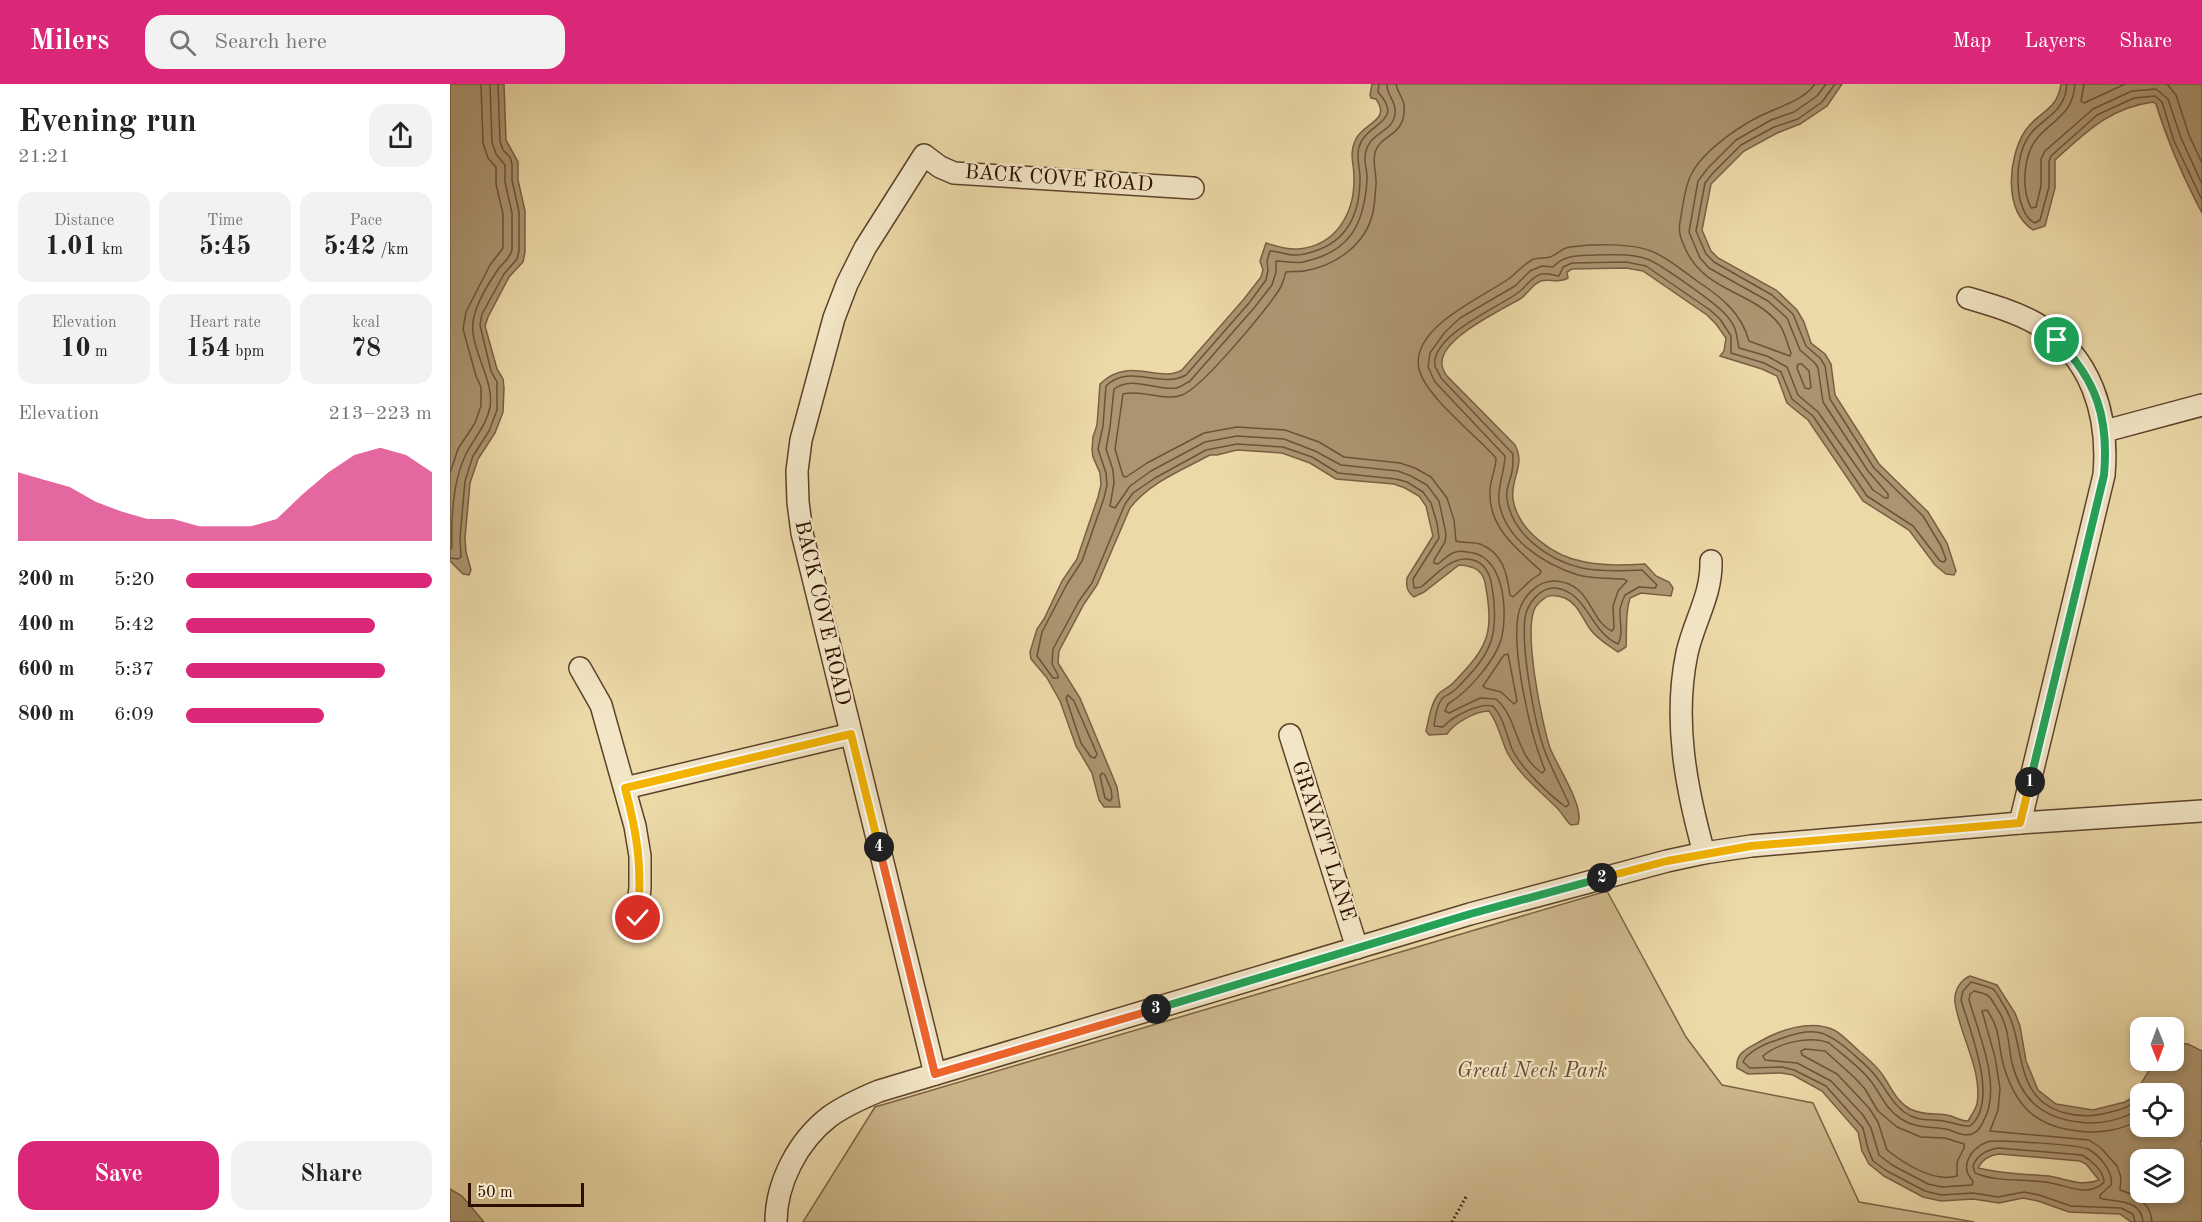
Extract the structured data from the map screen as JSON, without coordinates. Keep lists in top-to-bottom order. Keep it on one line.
{"streets":{"street":["BACK COVE ROAD","GRAVATT LANE"]},"parks":["Great Neck Park"],"scale_bar":"50 m","north":"bottom","page":{"header":"Milers","search":"Search here","nav":["Map","Layers","Share"],"heading":["Evening run","21:21"],"stats":[["Distance","1.01 km"],["Time","5:45"],["Pace","5:42 /km"],["Elevation","10 m"],["Heart rate","154 bpm"],["kcal","78"]],"chart":["Elevation","213–223 m"],"list":[{"name":"200 m","note":"5:20"},{"name":"400 m","note":"5:42"},{"name":"600 m","note":"5:37"},{"name":"800 m","note":"6:09"}],"pins":["1","4","2","3"],"buttons":["Save","Share"],"scale":"50 m"}}
